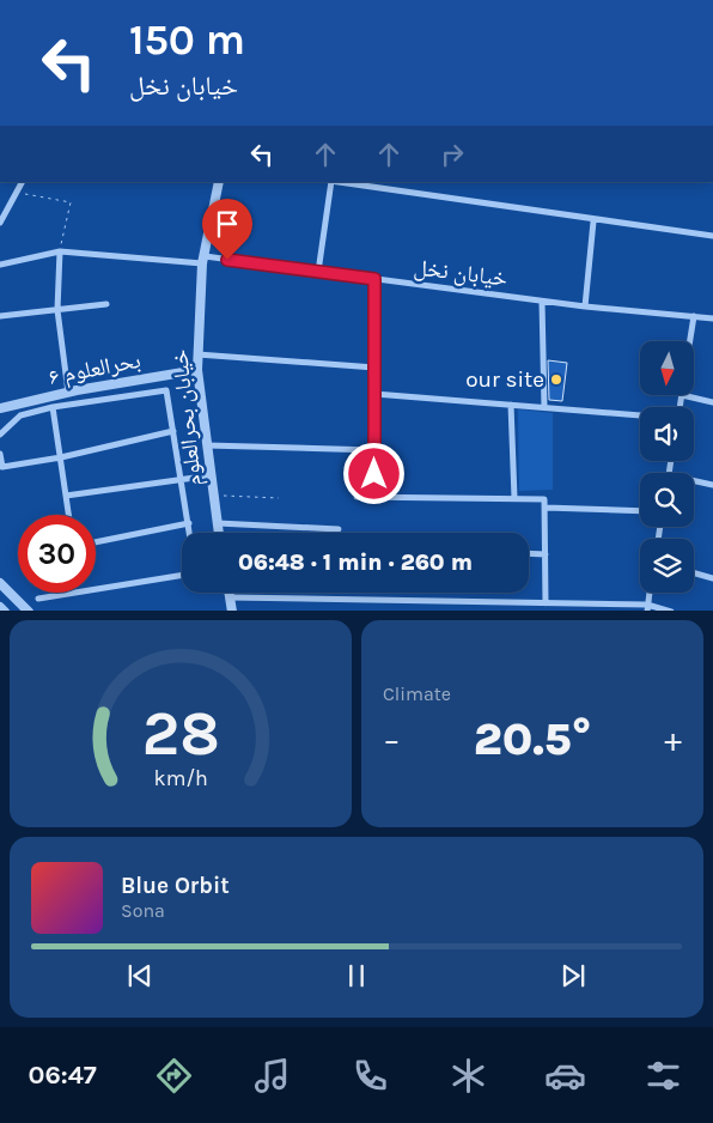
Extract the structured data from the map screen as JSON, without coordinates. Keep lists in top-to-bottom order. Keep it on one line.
{"streets":{"street":["خیابان نخل","بحرالعلوم ۶","خیابان بحرالعلوم"]},"crossings":[["خیابان نخل","خیابان بحرالعلوم"],["بحرالعلوم ۶","خیابان بحرالعلوم"]],"places":["our site"],"north":"bottom","page":{"turn":["150 m","خیابان نخل"],"limit":"30","trip":"06:48 · 1 min · 260 m","tile":"Climate","heat":["−","20.5°","+"],"song":["Blue Orbit","Sona"],"tabs":"06:47","gauge":["28","km/h"]}}
